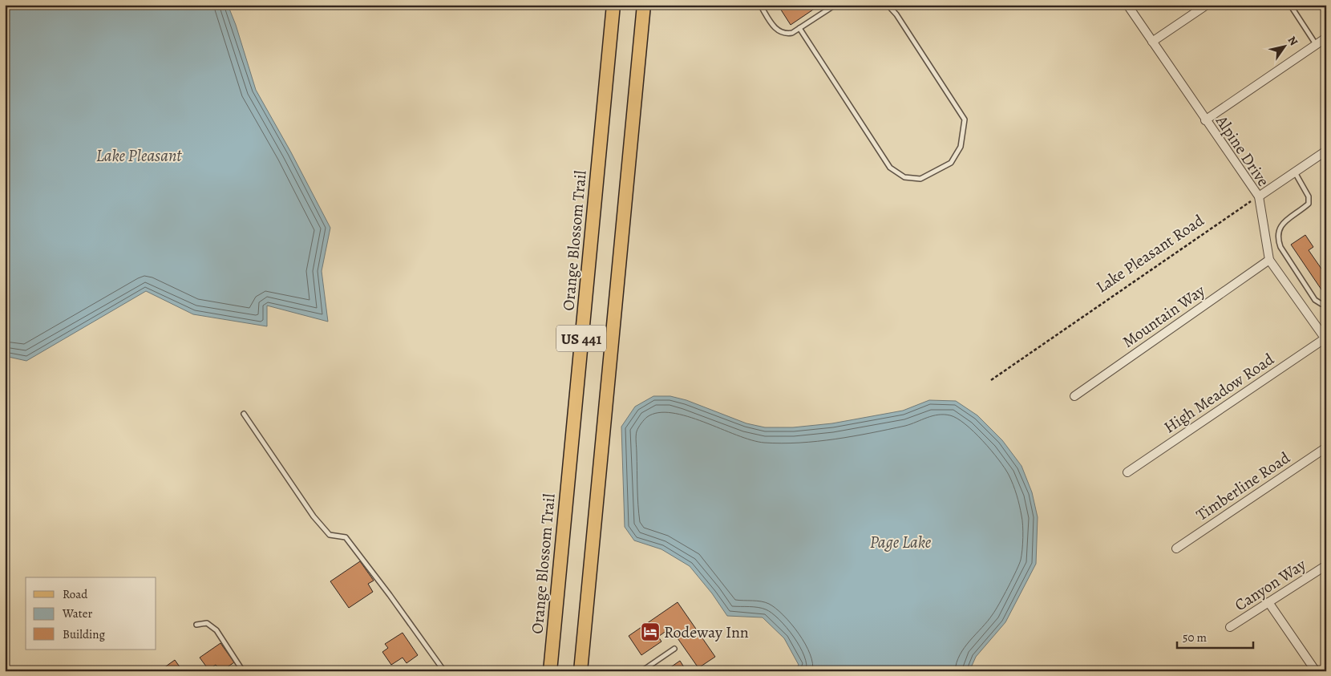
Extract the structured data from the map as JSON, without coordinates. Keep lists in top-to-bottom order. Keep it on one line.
{"streets":{"main road":["Orange Blossom Trail","US 441"],"street":["Alpine Drive","Mountain Way","High Meadow Road","Timberline Road","Canyon Way"],"path":["Lake Pleasant Road"]},"crossings":[["Alpine Drive","Lake Pleasant Road"],["Alpine Drive","Mountain Way"],["Alpine Drive","High Meadow Road"]],"water":["Lake Pleasant","Page Lake"],"places":{"hotel":["Rodeway Inn"]},"legend":["Road","Water","Building"],"scale_bar":"50 m","north":"top right"}
